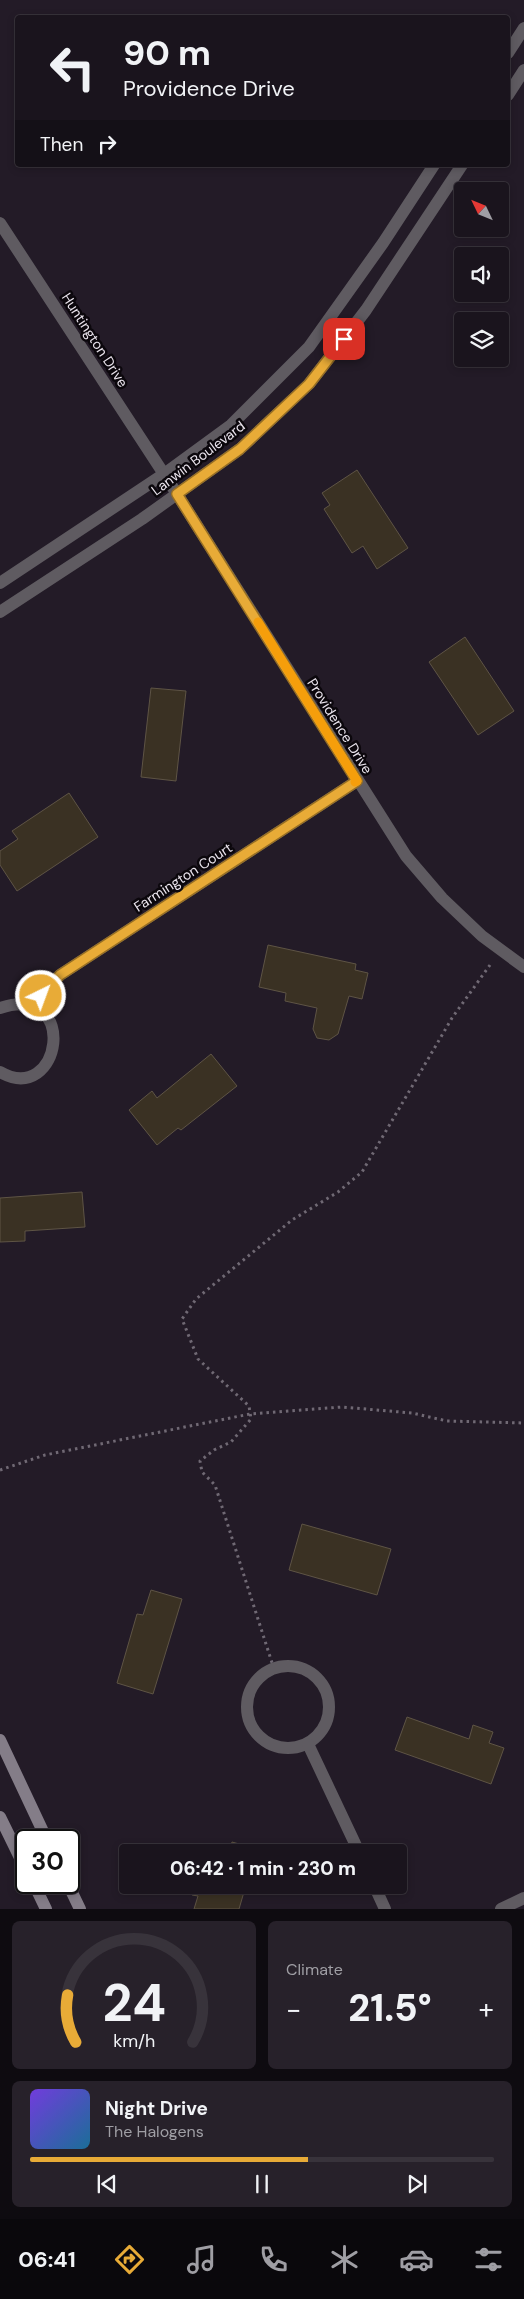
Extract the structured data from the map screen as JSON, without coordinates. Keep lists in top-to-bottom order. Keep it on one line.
{"streets":{"street":["Huntington Drive","Lanwin Boulevard","Providence Drive","Farmington Court"]},"crossings":[["Huntington Drive","Lanwin Boulevard"],["Huntington Drive","Providence Drive"],["Lanwin Boulevard","Providence Drive"],["Providence Drive","Farmington Court"]],"north":"top left","page":{"turn":["90 m","Providence Drive"],"then":"Then","limit":"30","trip":"06:42 · 1 min · 230 m","tile":"Climate","heat":["−","21.5°","+"],"song":["Night Drive","The Halogens"],"tabs":"06:41","gauge":["24","km/h"]}}
